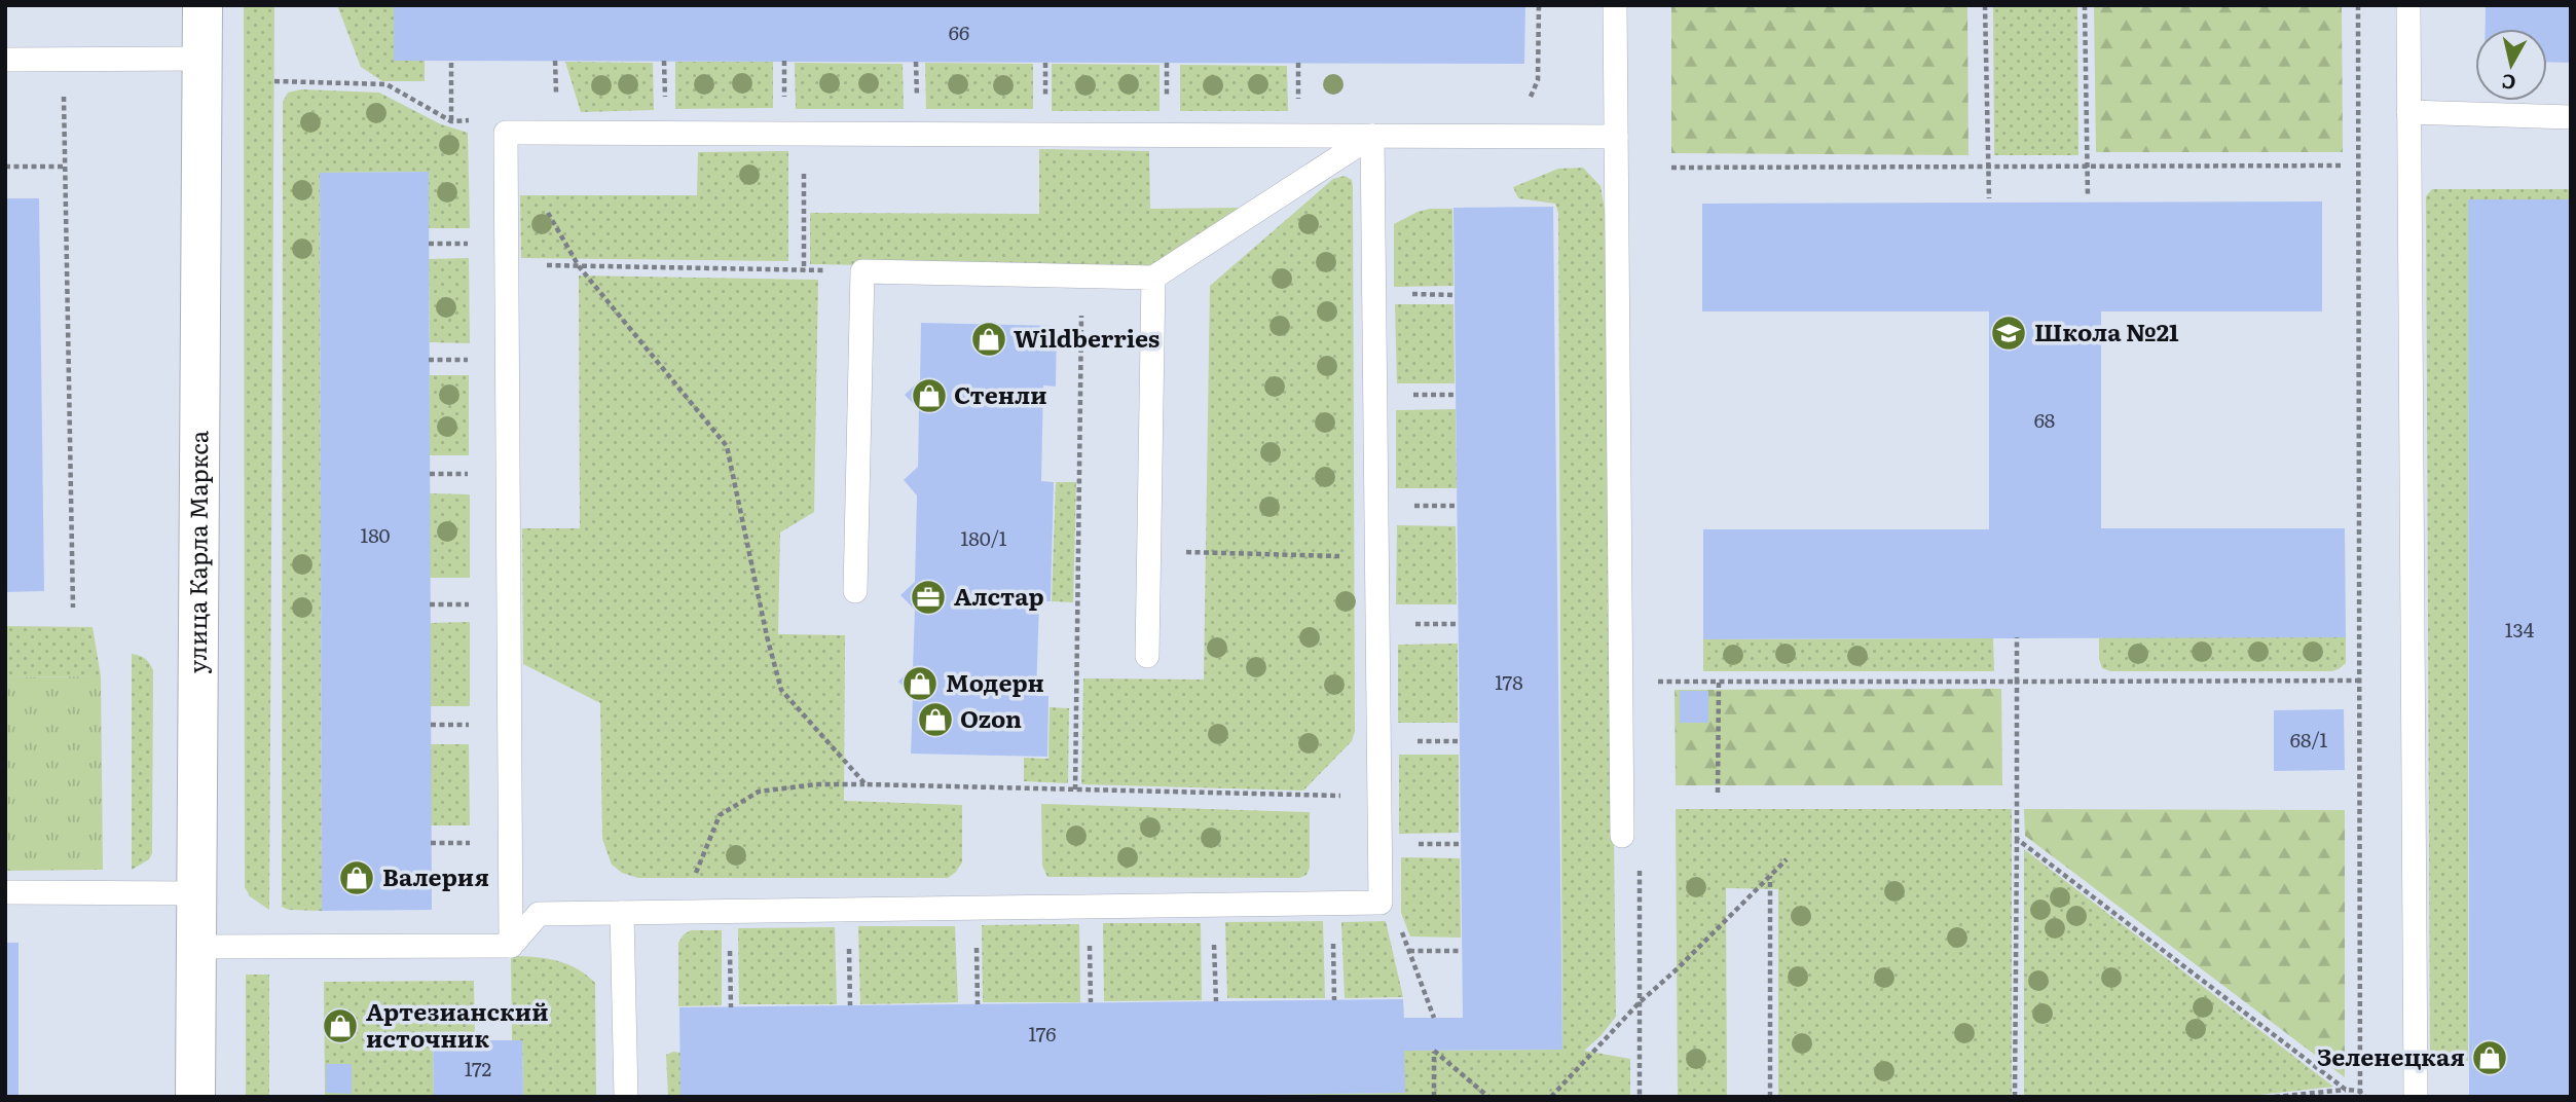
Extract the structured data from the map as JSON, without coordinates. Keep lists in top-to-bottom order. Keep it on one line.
{"streets":{"street":["улица Карла Маркса"]},"places":{"school or university":["Школа №21"],"shop":["Wildberries","Стенли","Модерн","Ozon","Валерия","Артезианский источник","Зеленецкая"],"office":["Алстар"]},"house_numbers":["66","68","180","180/1","134","178","68/1","176","172"],"north":"bottom"}
